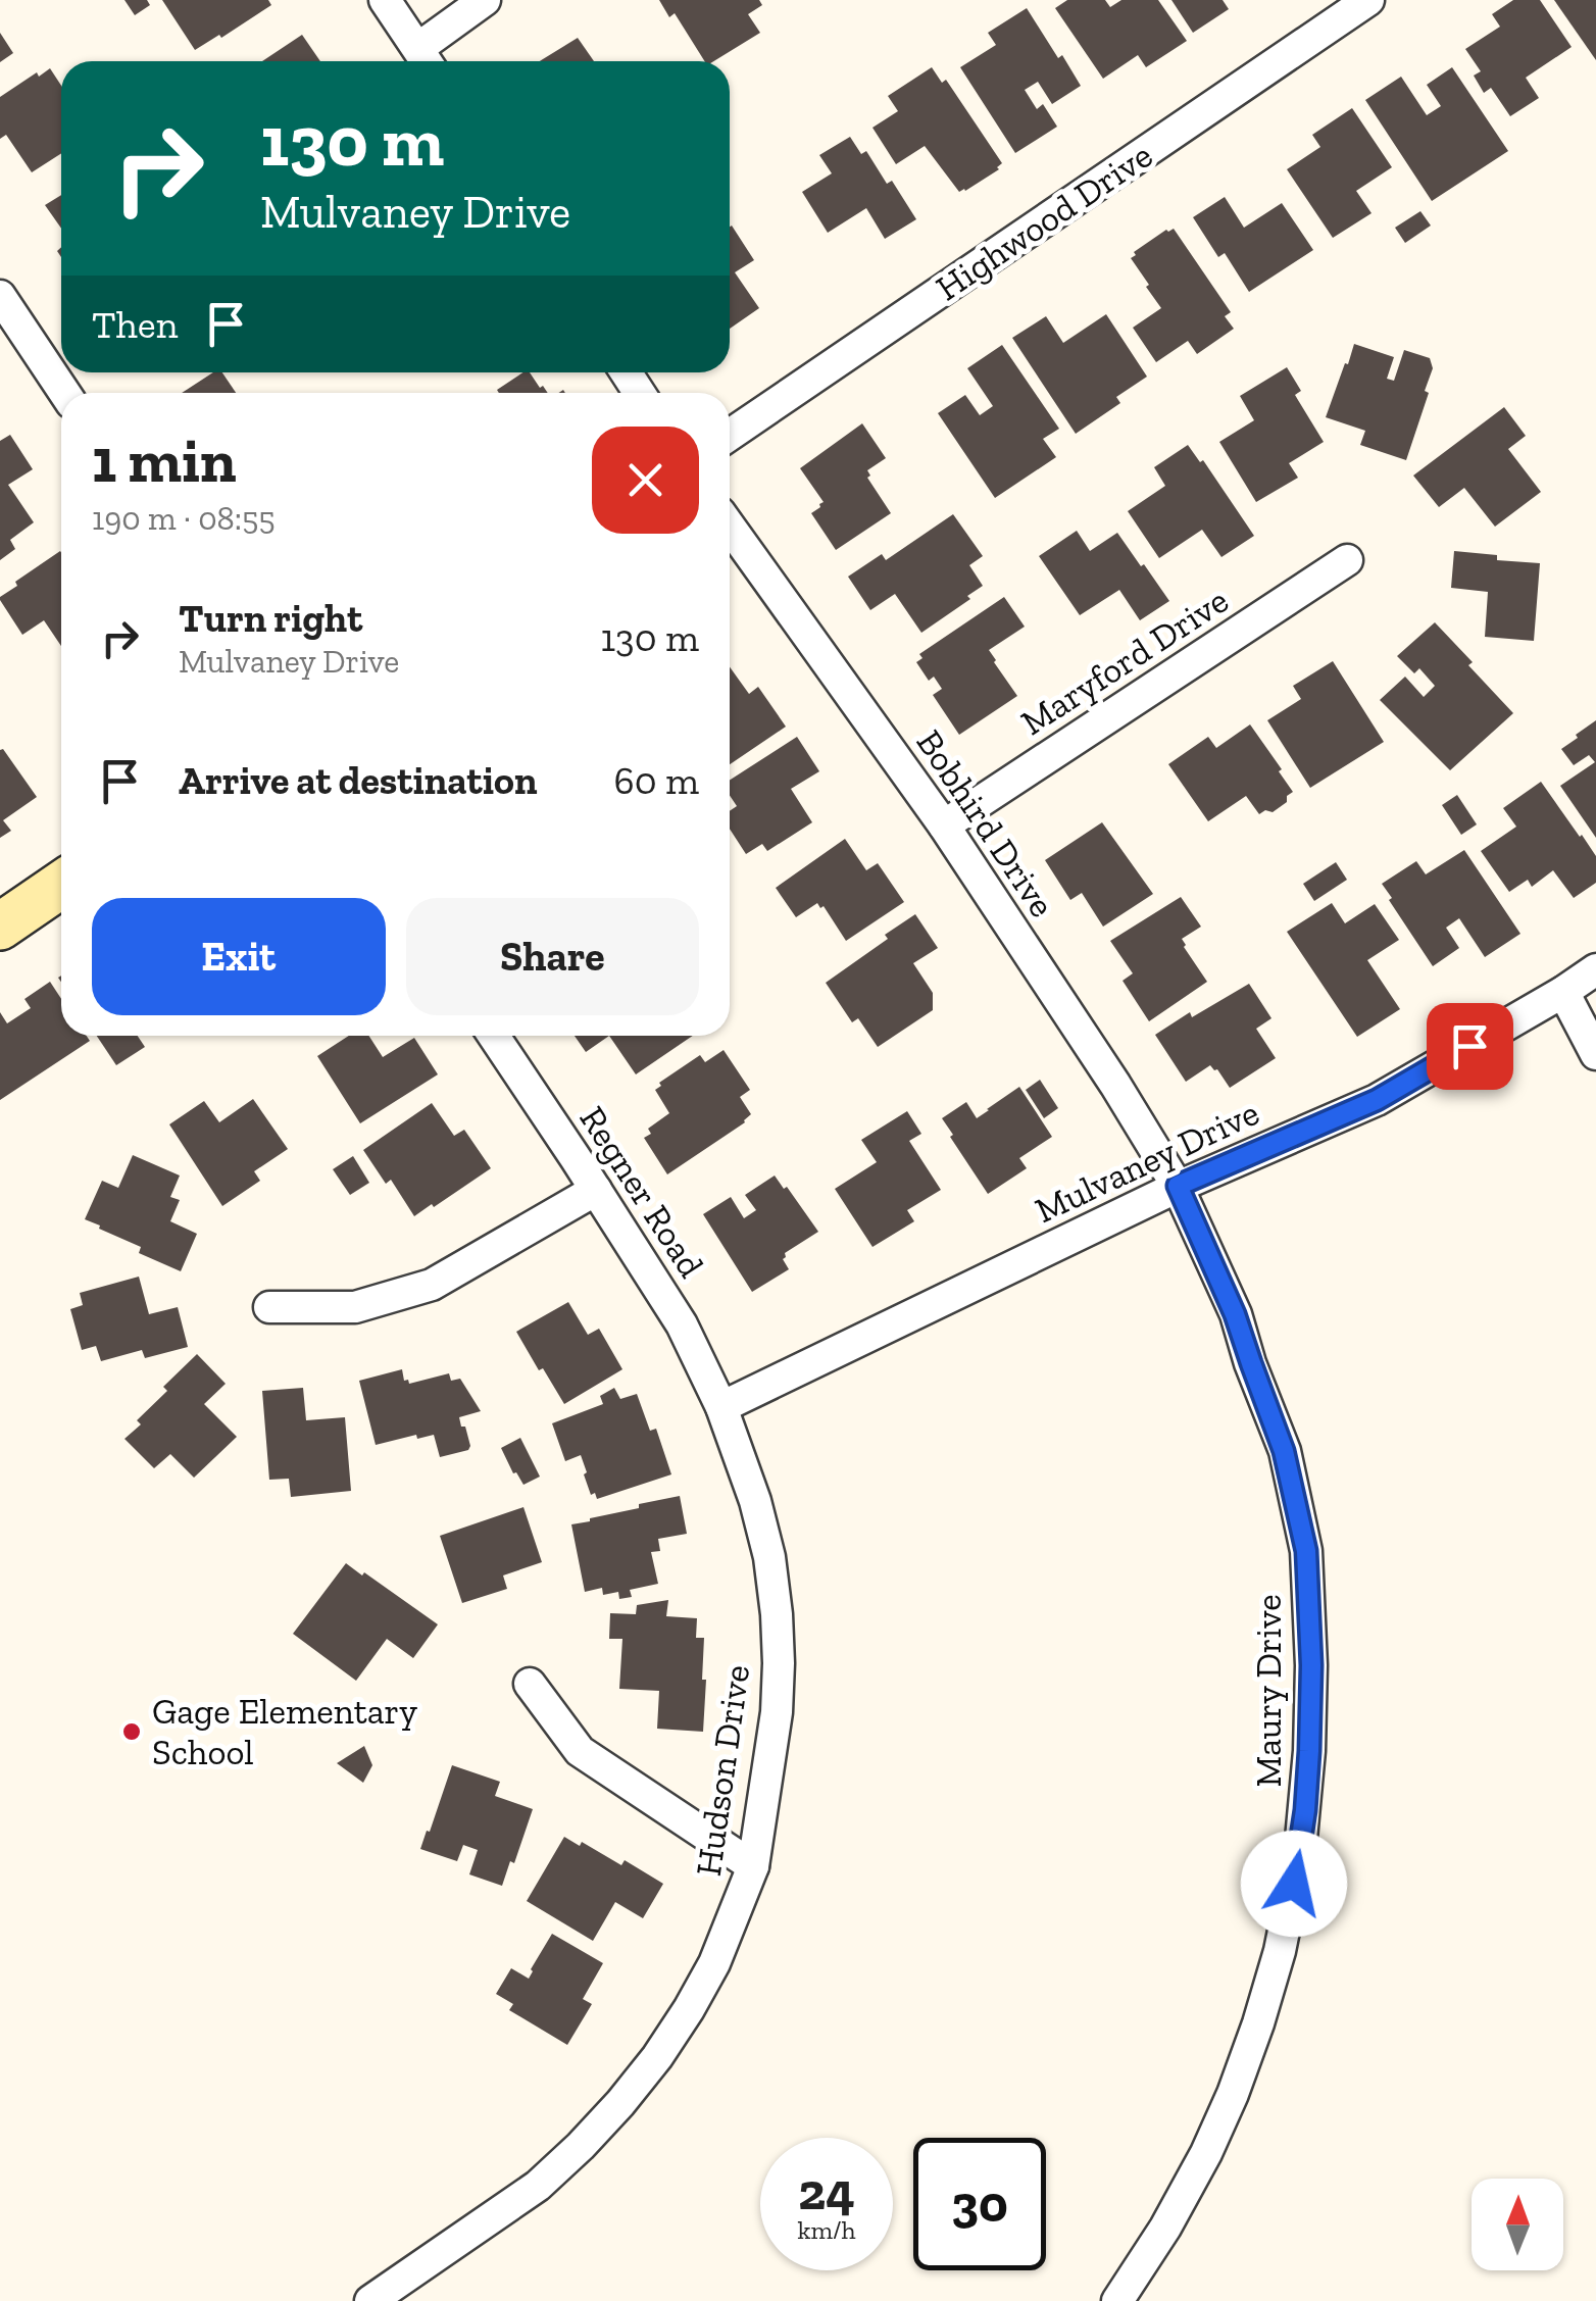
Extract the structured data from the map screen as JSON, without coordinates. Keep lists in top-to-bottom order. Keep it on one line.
{"streets":{"street":["Highwood Drive","Maryford Drive","Bobhird Drive","Mulvaney Drive","Regner Road","Maury Drive","Hudson Drive"]},"crossings":[["Maryford Drive","Bobhird Drive"],["Bobhird Drive","Mulvaney Drive"],["Bobhird Drive","Maury Drive"],["Mulvaney Drive","Regner Road"],["Mulvaney Drive","Maury Drive"],["Mulvaney Drive","Hudson Drive"],["Regner Road","Hudson Drive"]],"places":["Gage Elementary School"],"north":"top","page":{"turn":["130 m","Mulvaney Drive"],"then":"Then","heading":["1 min","190 m · 08:55"],"list":[{"name":"Turn right","note":"Mulvaney Drive","value":"130 m"},{"name":"Arrive at destination","value":"60 m"}],"buttons":["Exit","Share"],"speed":"24 km/h","limit":"30"}}
